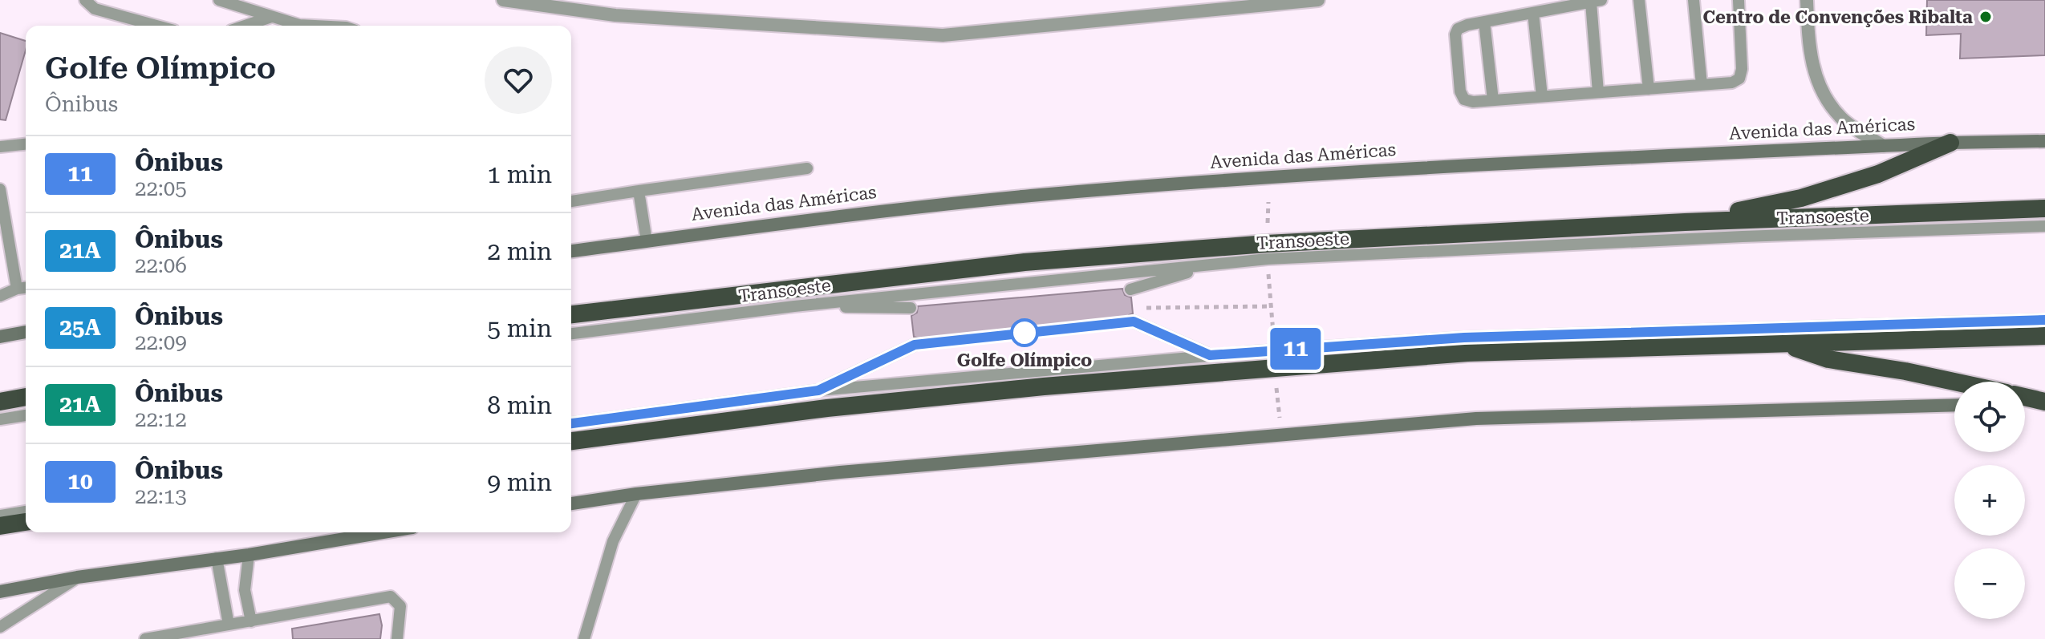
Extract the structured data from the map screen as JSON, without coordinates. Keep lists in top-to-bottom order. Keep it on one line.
{"streets":{"main road":["Avenida das Américas"],"lane":["Transoeste"]},"places":["Centro de Convenções Ribalta","Golfe Olímpico"],"lines":["bus line 11"],"page":{"on_map":"11","heading":["Golfe Olímpico","Ônibus"],"list":[{"mark":"11","name":"Ônibus","note":"22:05","value":"1 min"},{"mark":"21A","name":"Ônibus","note":"22:06","value":"2 min"},{"mark":"25A","name":"Ônibus","note":"22:09","value":"5 min"},{"mark":"21A","name":"Ônibus","note":"22:12","value":"8 min"},{"mark":"10","name":"Ônibus","note":"22:13","value":"9 min"}],"map_buttons":["+","−"]}}
